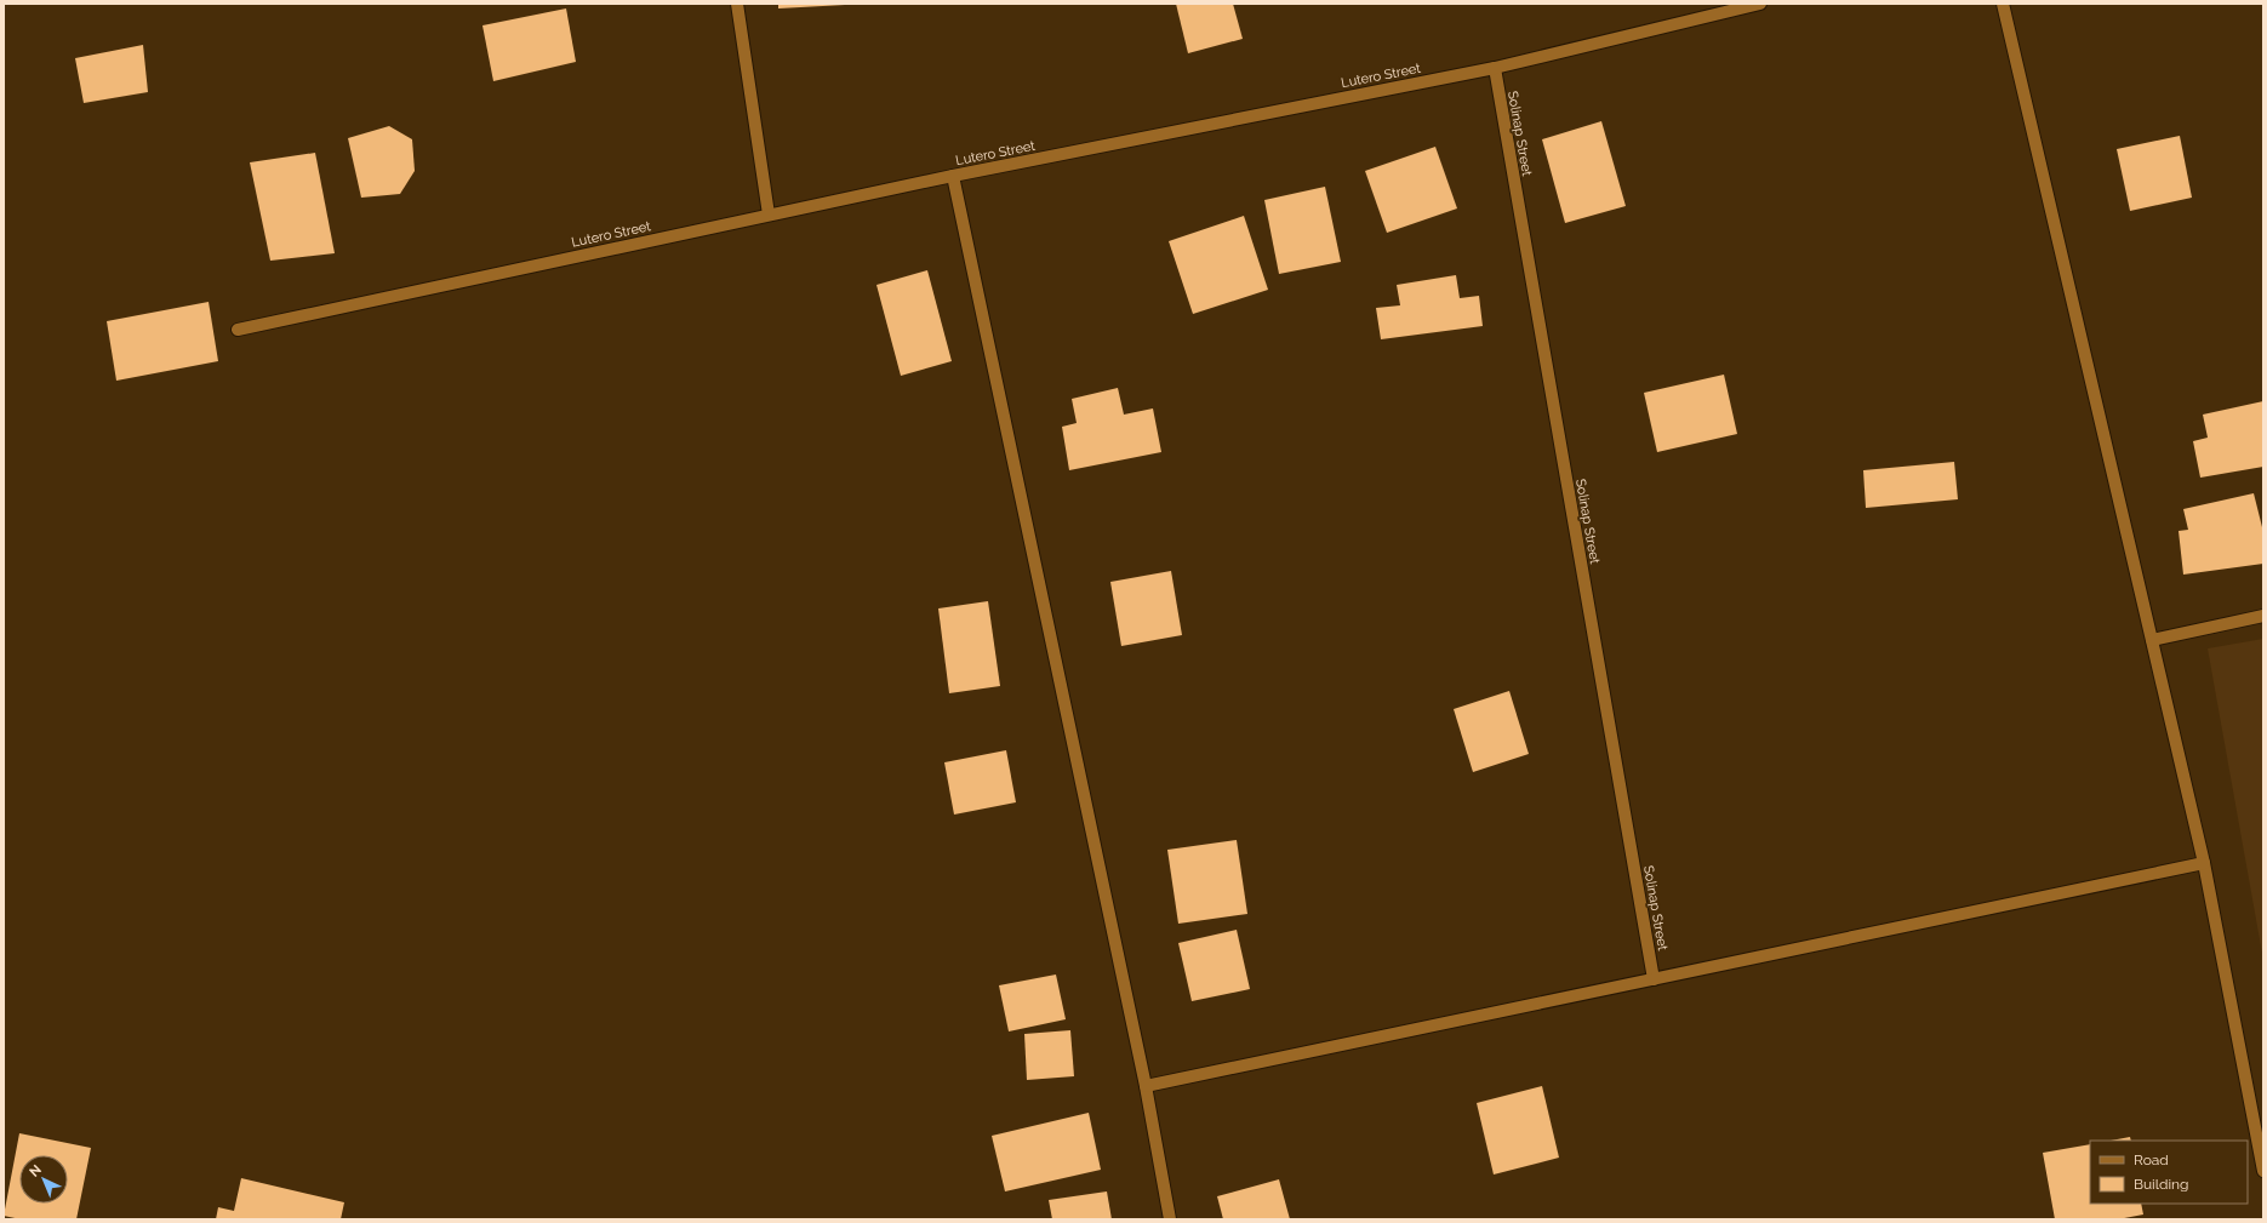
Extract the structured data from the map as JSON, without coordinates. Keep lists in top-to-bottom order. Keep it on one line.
{"streets":{"street":["Lutero Street","Solinap Street"]},"crossings":[["Lutero Street","Solinap Street"]],"legend":["Road","Building"],"north":"top left"}
